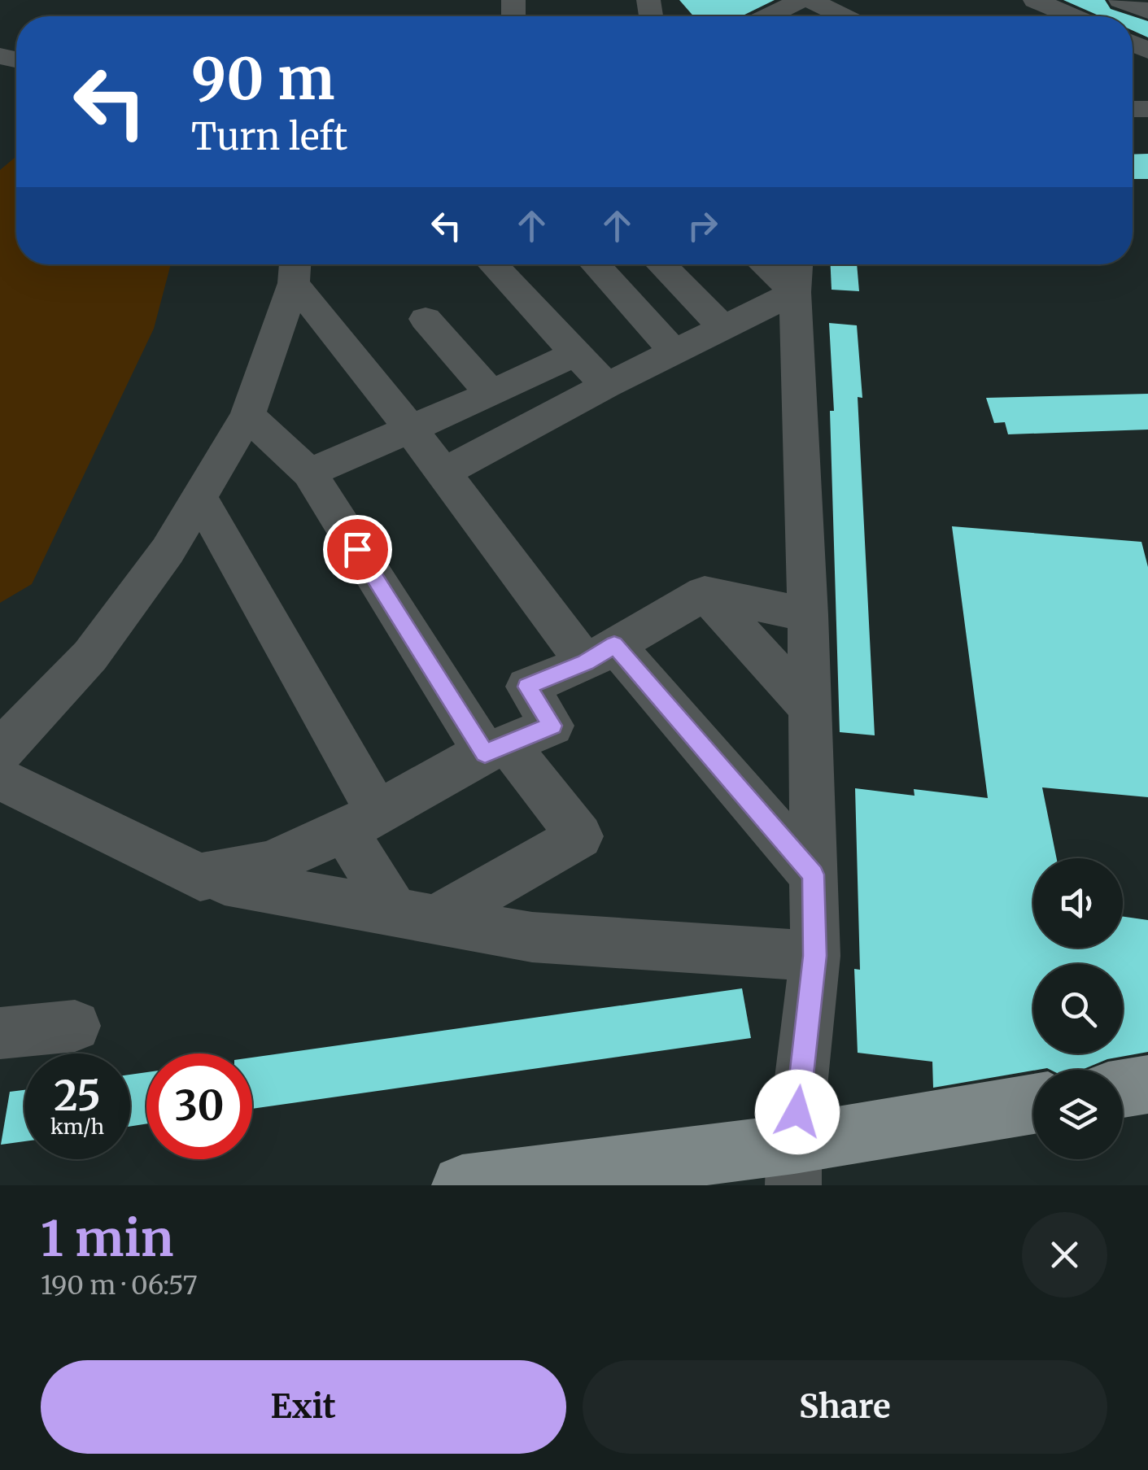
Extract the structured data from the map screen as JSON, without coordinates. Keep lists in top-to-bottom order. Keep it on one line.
{"page":{"turn":["90 m","Turn left"],"speed":"25 km/h","limit":"30","heading":["1 min","190 m · 06:57"],"buttons":["Exit","Share"]}}
